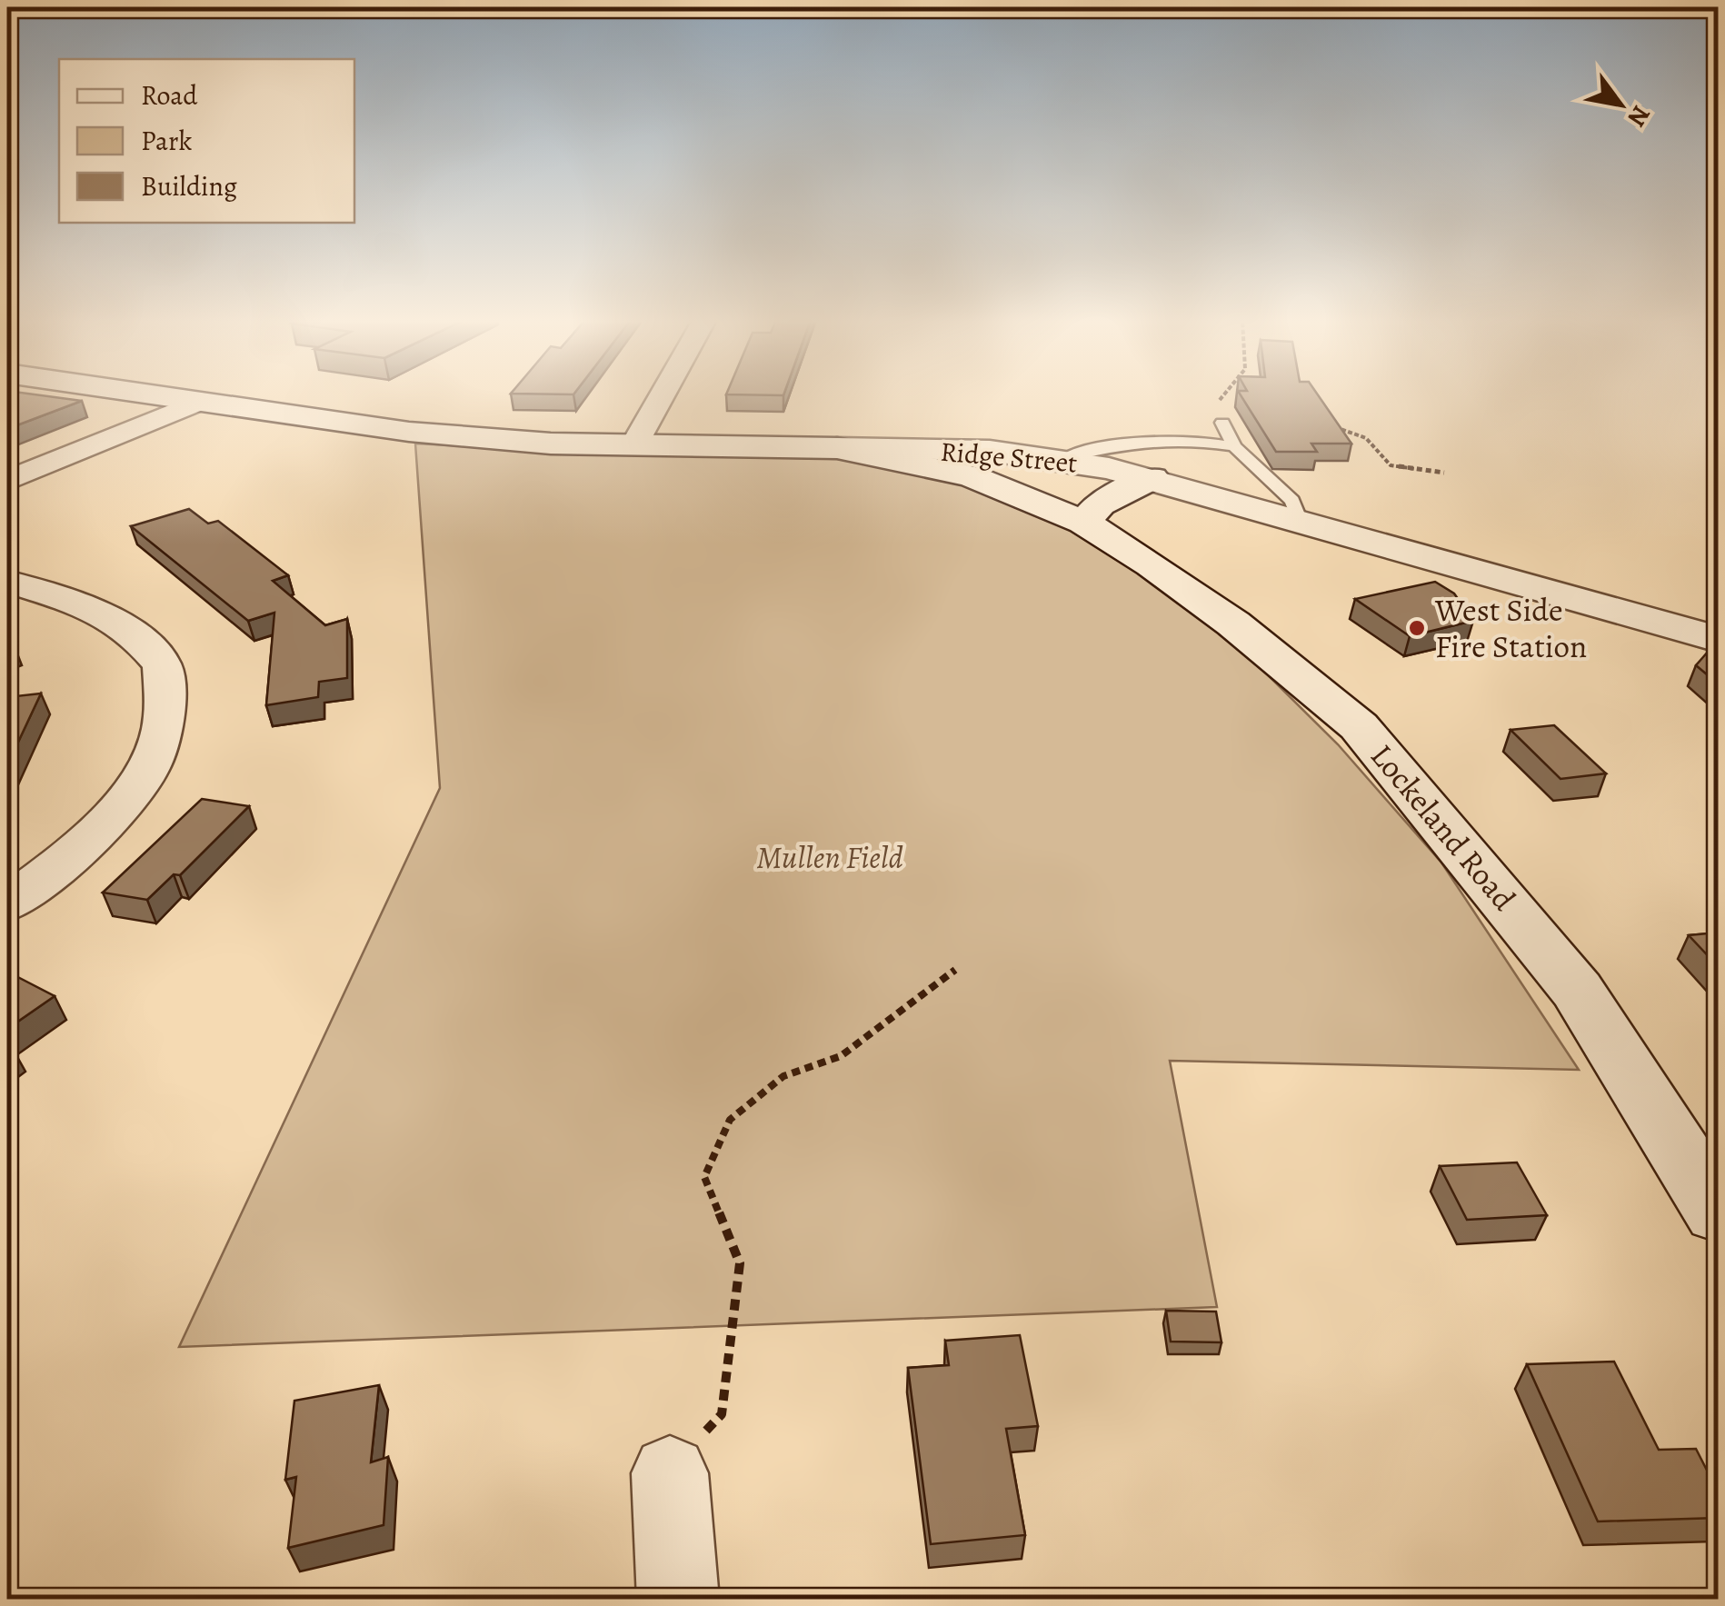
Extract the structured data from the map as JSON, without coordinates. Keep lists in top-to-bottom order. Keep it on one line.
{"streets":{"main road":["Ridge Street","Lockeland Road"]},"crossings":[["Ridge Street","Lockeland Road"]],"parks":["Mullen Field"],"places":["West Side Fire Station"],"legend":["Road","Park","Building"],"north":"bottom right"}
